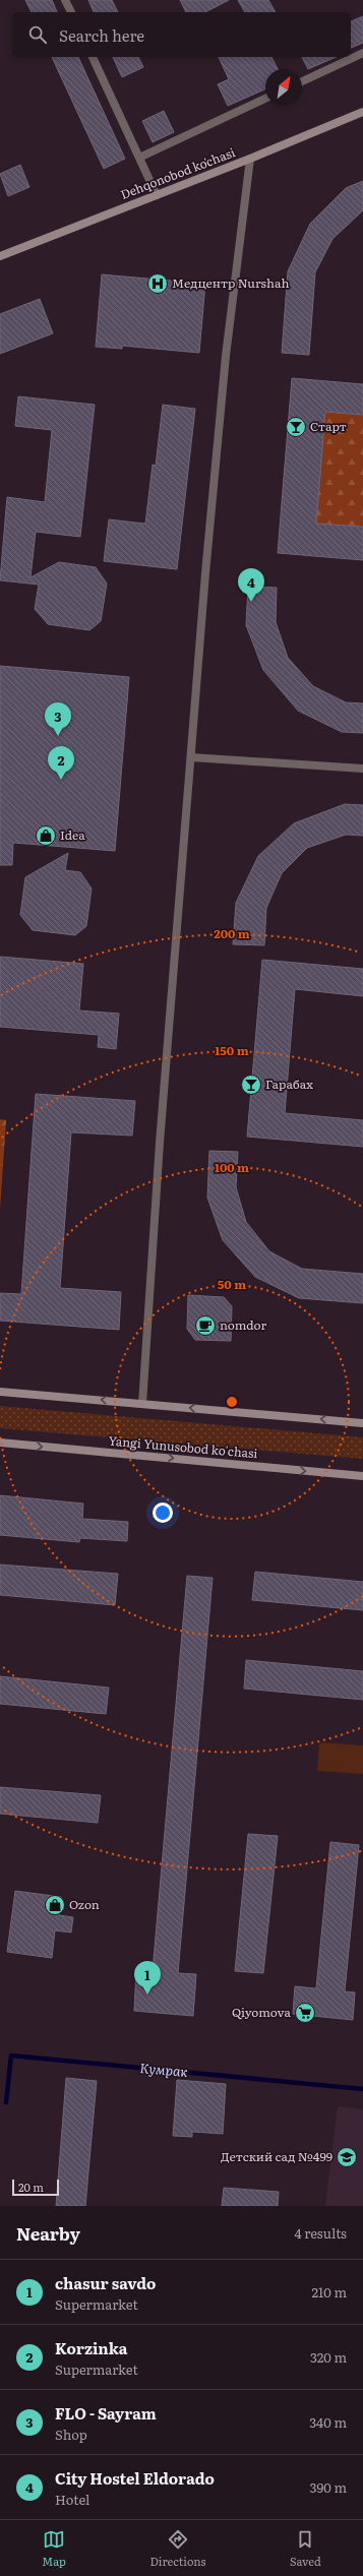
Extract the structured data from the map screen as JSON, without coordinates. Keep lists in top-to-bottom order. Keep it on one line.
{"streets":{"main road":["Dehqonobod koʻchasi","Yangi Yunusobod ko'chasi"]},"water":["Кумрак"],"places":{"hospital":["Медцентр Nurshah"],"bar":["Старт","Гарабах"],"shop":["Idea","Ozon"],"cafe":["nomdor"],"supermarket":["Qiyomova"],"school or university":["Детский сад №499"]},"scale_bar":"20 m","north":"top right","page":{"search":"Search here","pins":["4","3","2","1"],"scale":"20 m","heading":["Nearby","4 results"],"list":[{"mark":"1","name":"chasur savdo","note":"Supermarket","value":"210 m"},{"mark":"2","name":"Korzinka","note":"Supermarket","value":"320 m"},{"mark":"3","name":"FLO - Sayram","note":"Shop","value":"340 m"},{"mark":"4","name":"City Hostel Eldorado","note":"Hotel","value":"390 m"}],"nav":["Map","Directions","Saved"]},"rings":["200 m","150 m","100 m","50 m"]}
